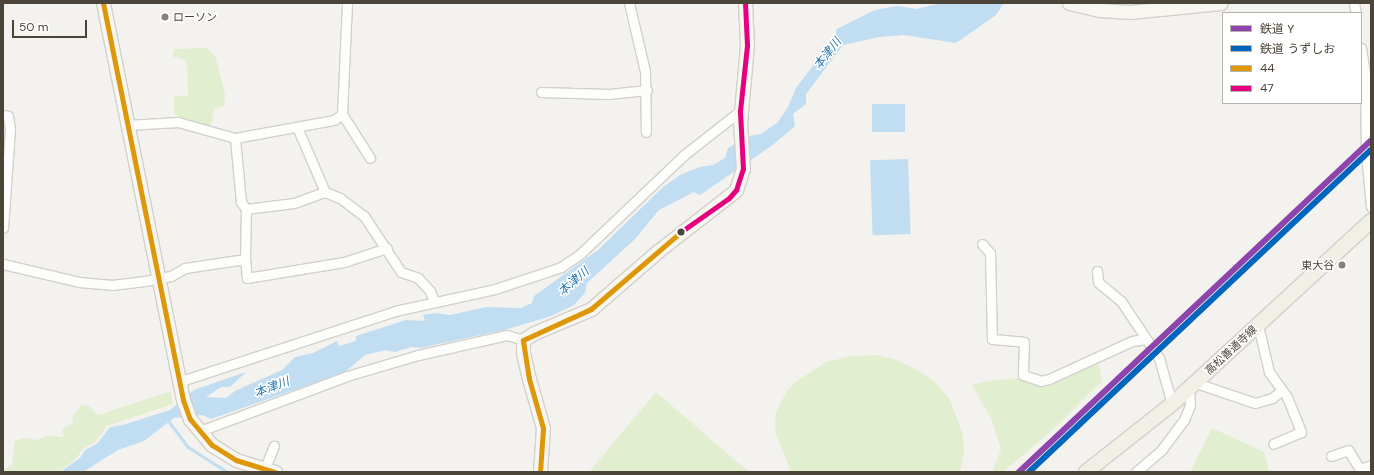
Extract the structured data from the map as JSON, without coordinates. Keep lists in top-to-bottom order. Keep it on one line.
{"streets":{"main road":["高松善通寺線"]},"water":["本津川"],"places":["ローソン","東大谷"],"lines":["transit line 44","transit line 47","rail line Y","rail line うずしお"],"legend":["鉄道 Y","鉄道 うずしお","44","47"],"scale_bar":"50 m"}
